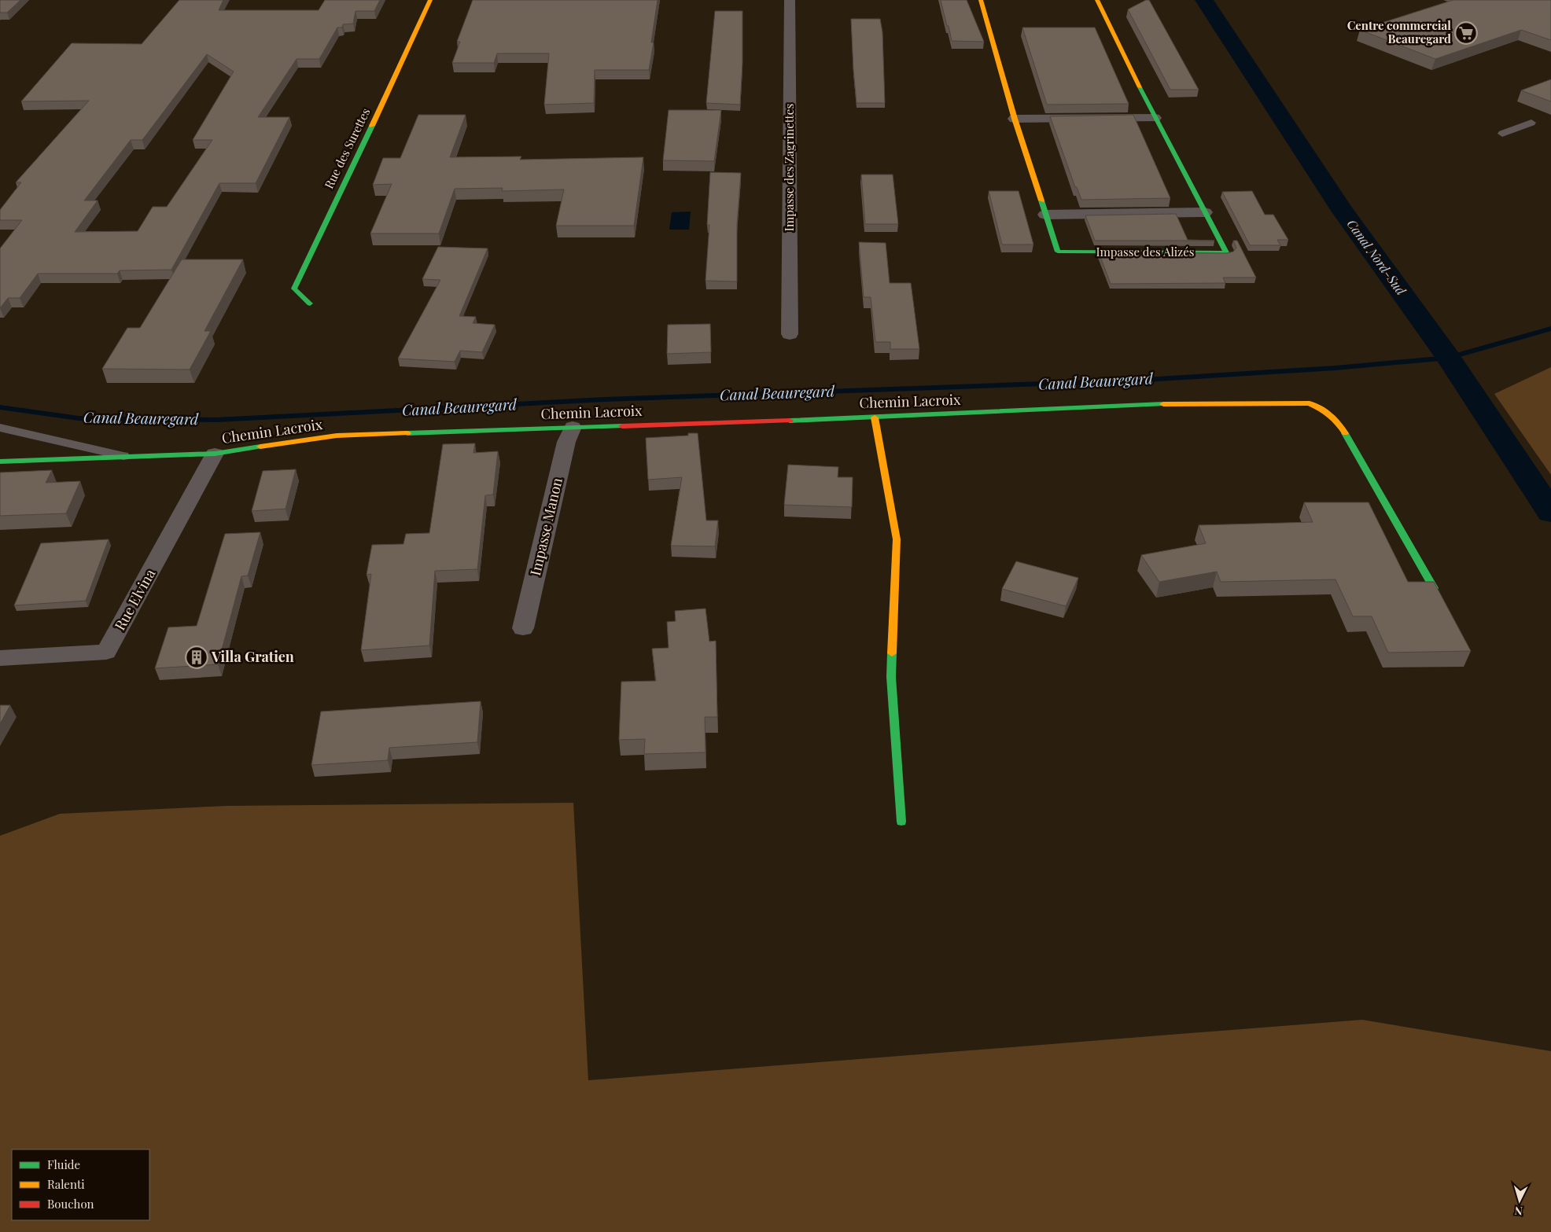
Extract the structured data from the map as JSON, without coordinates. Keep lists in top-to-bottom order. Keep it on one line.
{"streets":{"street":["Rue des Surettes","Impasse des Zagrinettes","Impasse des Alizés","Chemin Lacroix","Impasse Manon","Rue Elvina"]},"crossings":[["Chemin Lacroix","Impasse Manon"],["Chemin Lacroix","Rue Elvina"]],"water":["Canal Nord-Sud","Canal Beauregard"],"places":{"supermarket":["Centre commercial Beauregard"],"building":["Villa Gratien"]},"legend":["Fluide","Ralenti","Bouchon"],"north":"bottom"}
